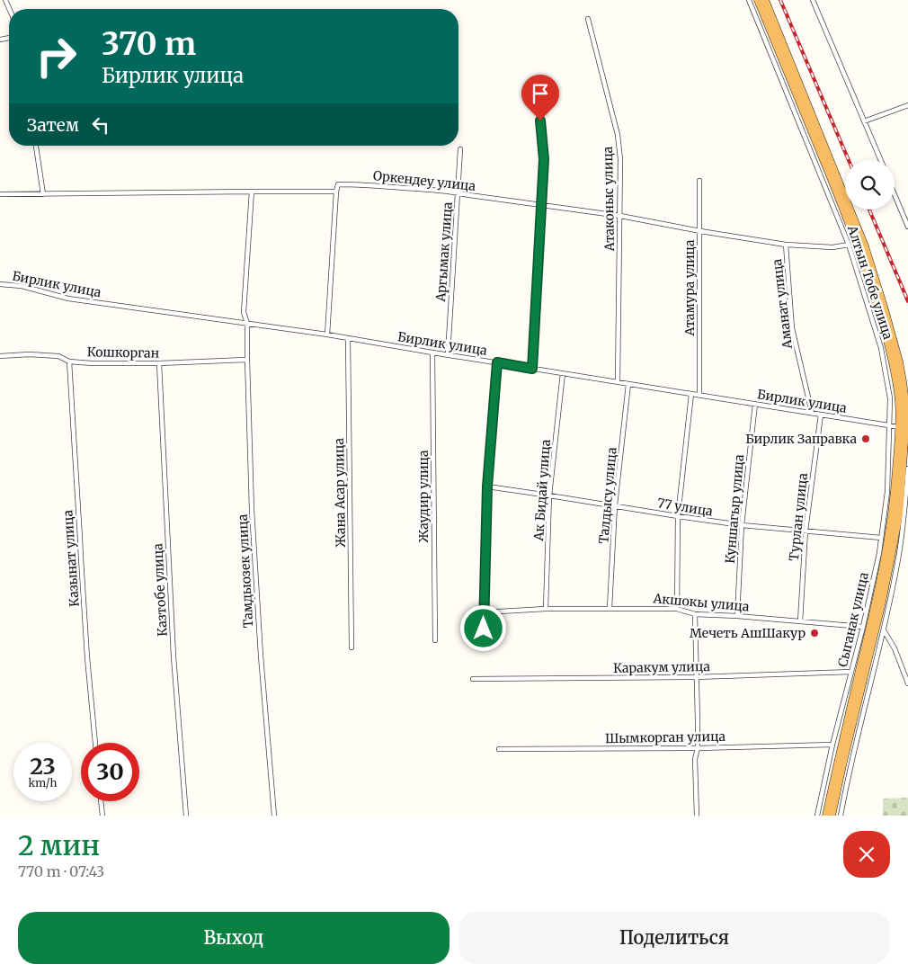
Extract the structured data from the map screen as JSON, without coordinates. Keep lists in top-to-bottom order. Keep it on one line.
{"streets":{"street":["Оркендеу улица","Атаконыс улица","Аргымак улица","Алтын Тобе улица","Бирлик улица","Атамура улица","Аманат улица","Кошкорган","Ак Бидай улица","Жана Асар улица","Талдысу улица","Жаудир улица","77 улица","Куншагыр улица","Турлан улица","Казынат улица","Тамдыозек улица","Казтобе улица","Акшокы улица","Сыганак улица","Каракум улица","Шымкорган улица"]},"crossings":[["Оркендеу улица","Атаконыс улица"],["Оркендеу улица","Аргымак улица"],["Оркендеу улица","Алтын Тобе улица"],["Оркендеу улица","Атамура улица"],["Оркендеу улица","Аманат улица"],["Оркендеу улица","Тамдыозек улица"],["Атаконыс улица","Бирлик улица"],["Аргымак улица","Бирлик улица"],["Алтын Тобе улица","Бирлик улица"],["Алтын Тобе улица","Сыганак улица"],["Бирлик улица","Атамура улица"],["Бирлик улица","Аманат улица"],["Бирлик улица","Ак Бидай улица"],["Бирлик улица","Жана Асар улица"],["Бирлик улица","Талдысу улица"],["Бирлик улица","Жаудир улица"],["Бирлик улица","Куншагыр улица"],["Бирлик улица","Турлан улица"],["Бирлик улица","Тамдыозек улица"],["Бирлик улица","Сыганак улица"],["Кошкорган","Казынат улица"],["Кошкорган","Тамдыозек улица"],["Кошкорган","Казтобе улица"],["Ак Бидай улица","77 улица"],["Ак Бидай улица","Акшокы улица"],["Талдысу улица","77 улица"],["Талдысу улица","Акшокы улица"],["77 улица","Куншагыр улица"],["77 улица","Турлан улица"],["77 улица","Сыганак улица"],["Куншагыр улица","Акшокы улица"],["Турлан улица","Акшокы улица"],["Акшокы улица","Сыганак улица"],["Сыганак улица","Каракум улица"],["Сыганак улица","Шымкорган улица"]],"places":["Бирлик Заправка","Мечеть АшШакур"],"page":{"turn":["370 m","Бирлик улица"],"then":"Затем","speed":"23 km/h","limit":"30","heading":["2 мин","770 m · 07:43"],"buttons":["Выход","Поделиться"]}}
